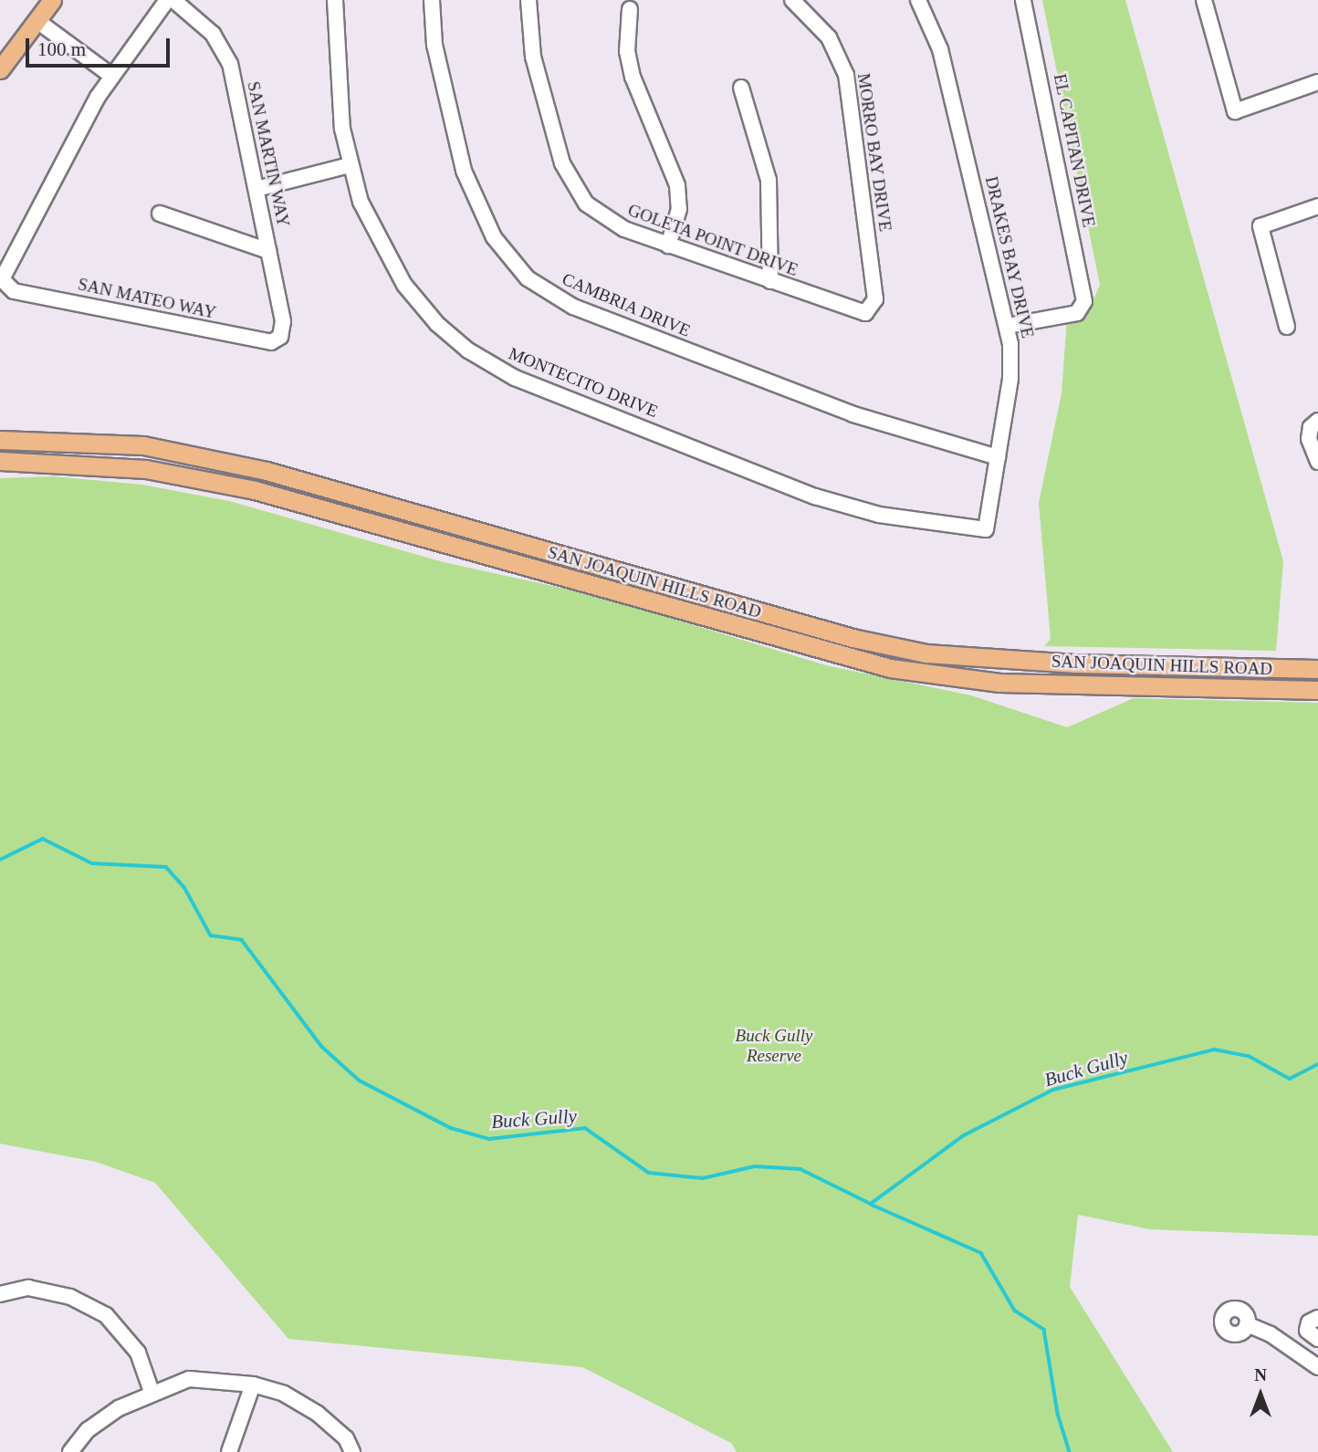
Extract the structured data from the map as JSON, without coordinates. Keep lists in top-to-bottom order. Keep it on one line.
{"streets":{"main road":["SAN JOAQUIN HILLS ROAD"],"street":["EL CAPITAN DRIVE","MORRO BAY DRIVE","SAN MARTIN WAY","GOLETA POINT DRIVE","DRAKES BAY DRIVE","SAN MATEO WAY","CAMBRIA DRIVE","MONTECITO DRIVE"]},"crossings":[["EL CAPITAN DRIVE","DRAKES BAY DRIVE"],["MORRO BAY DRIVE","GOLETA POINT DRIVE"],["SAN MARTIN WAY","SAN MATEO WAY"],["DRAKES BAY DRIVE","CAMBRIA DRIVE"],["DRAKES BAY DRIVE","MONTECITO DRIVE"]],"water":["Buck Gully"],"parks":["Buck Gully Reserve"],"scale_bar":"100 m","north":"top"}
